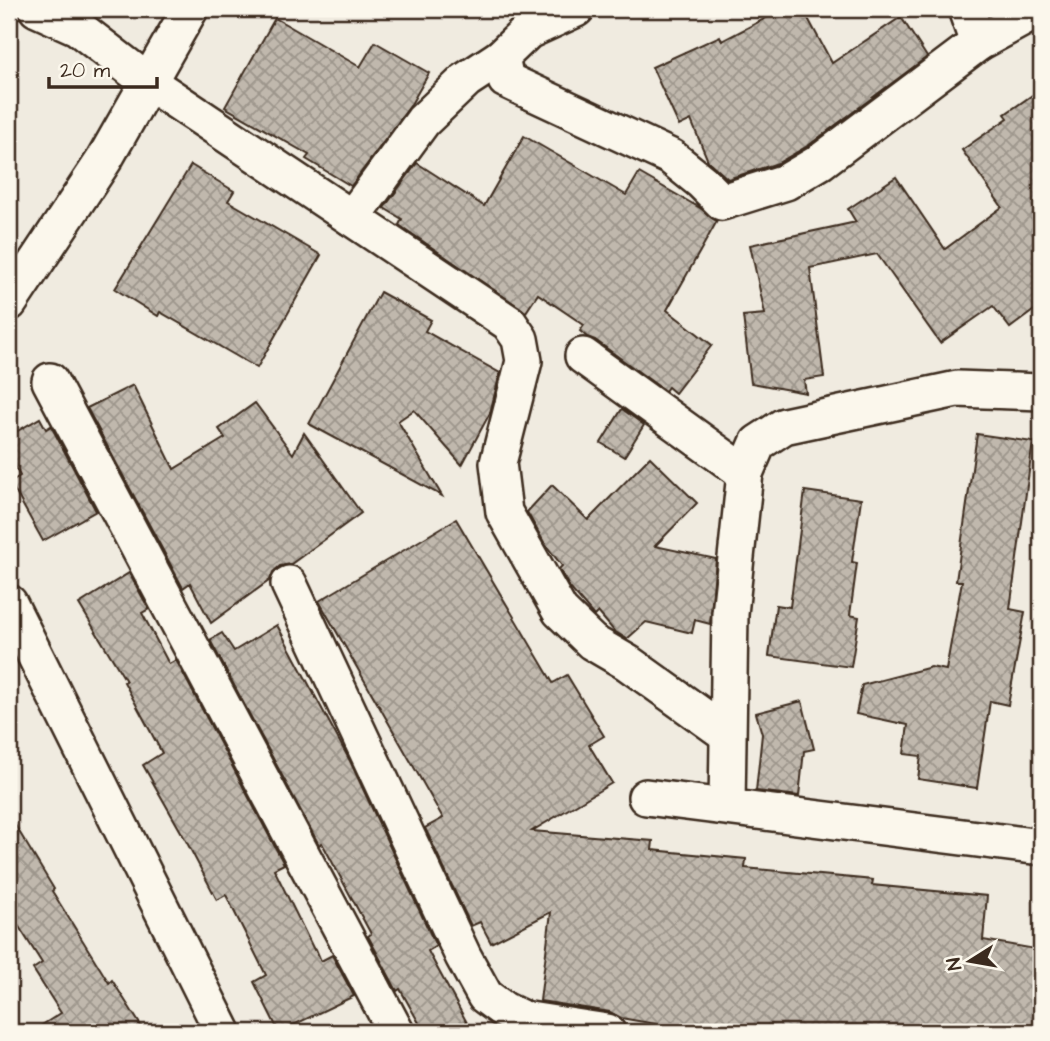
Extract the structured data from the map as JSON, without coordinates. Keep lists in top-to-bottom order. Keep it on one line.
{"scale_bar":"20 m","north":"left"}
